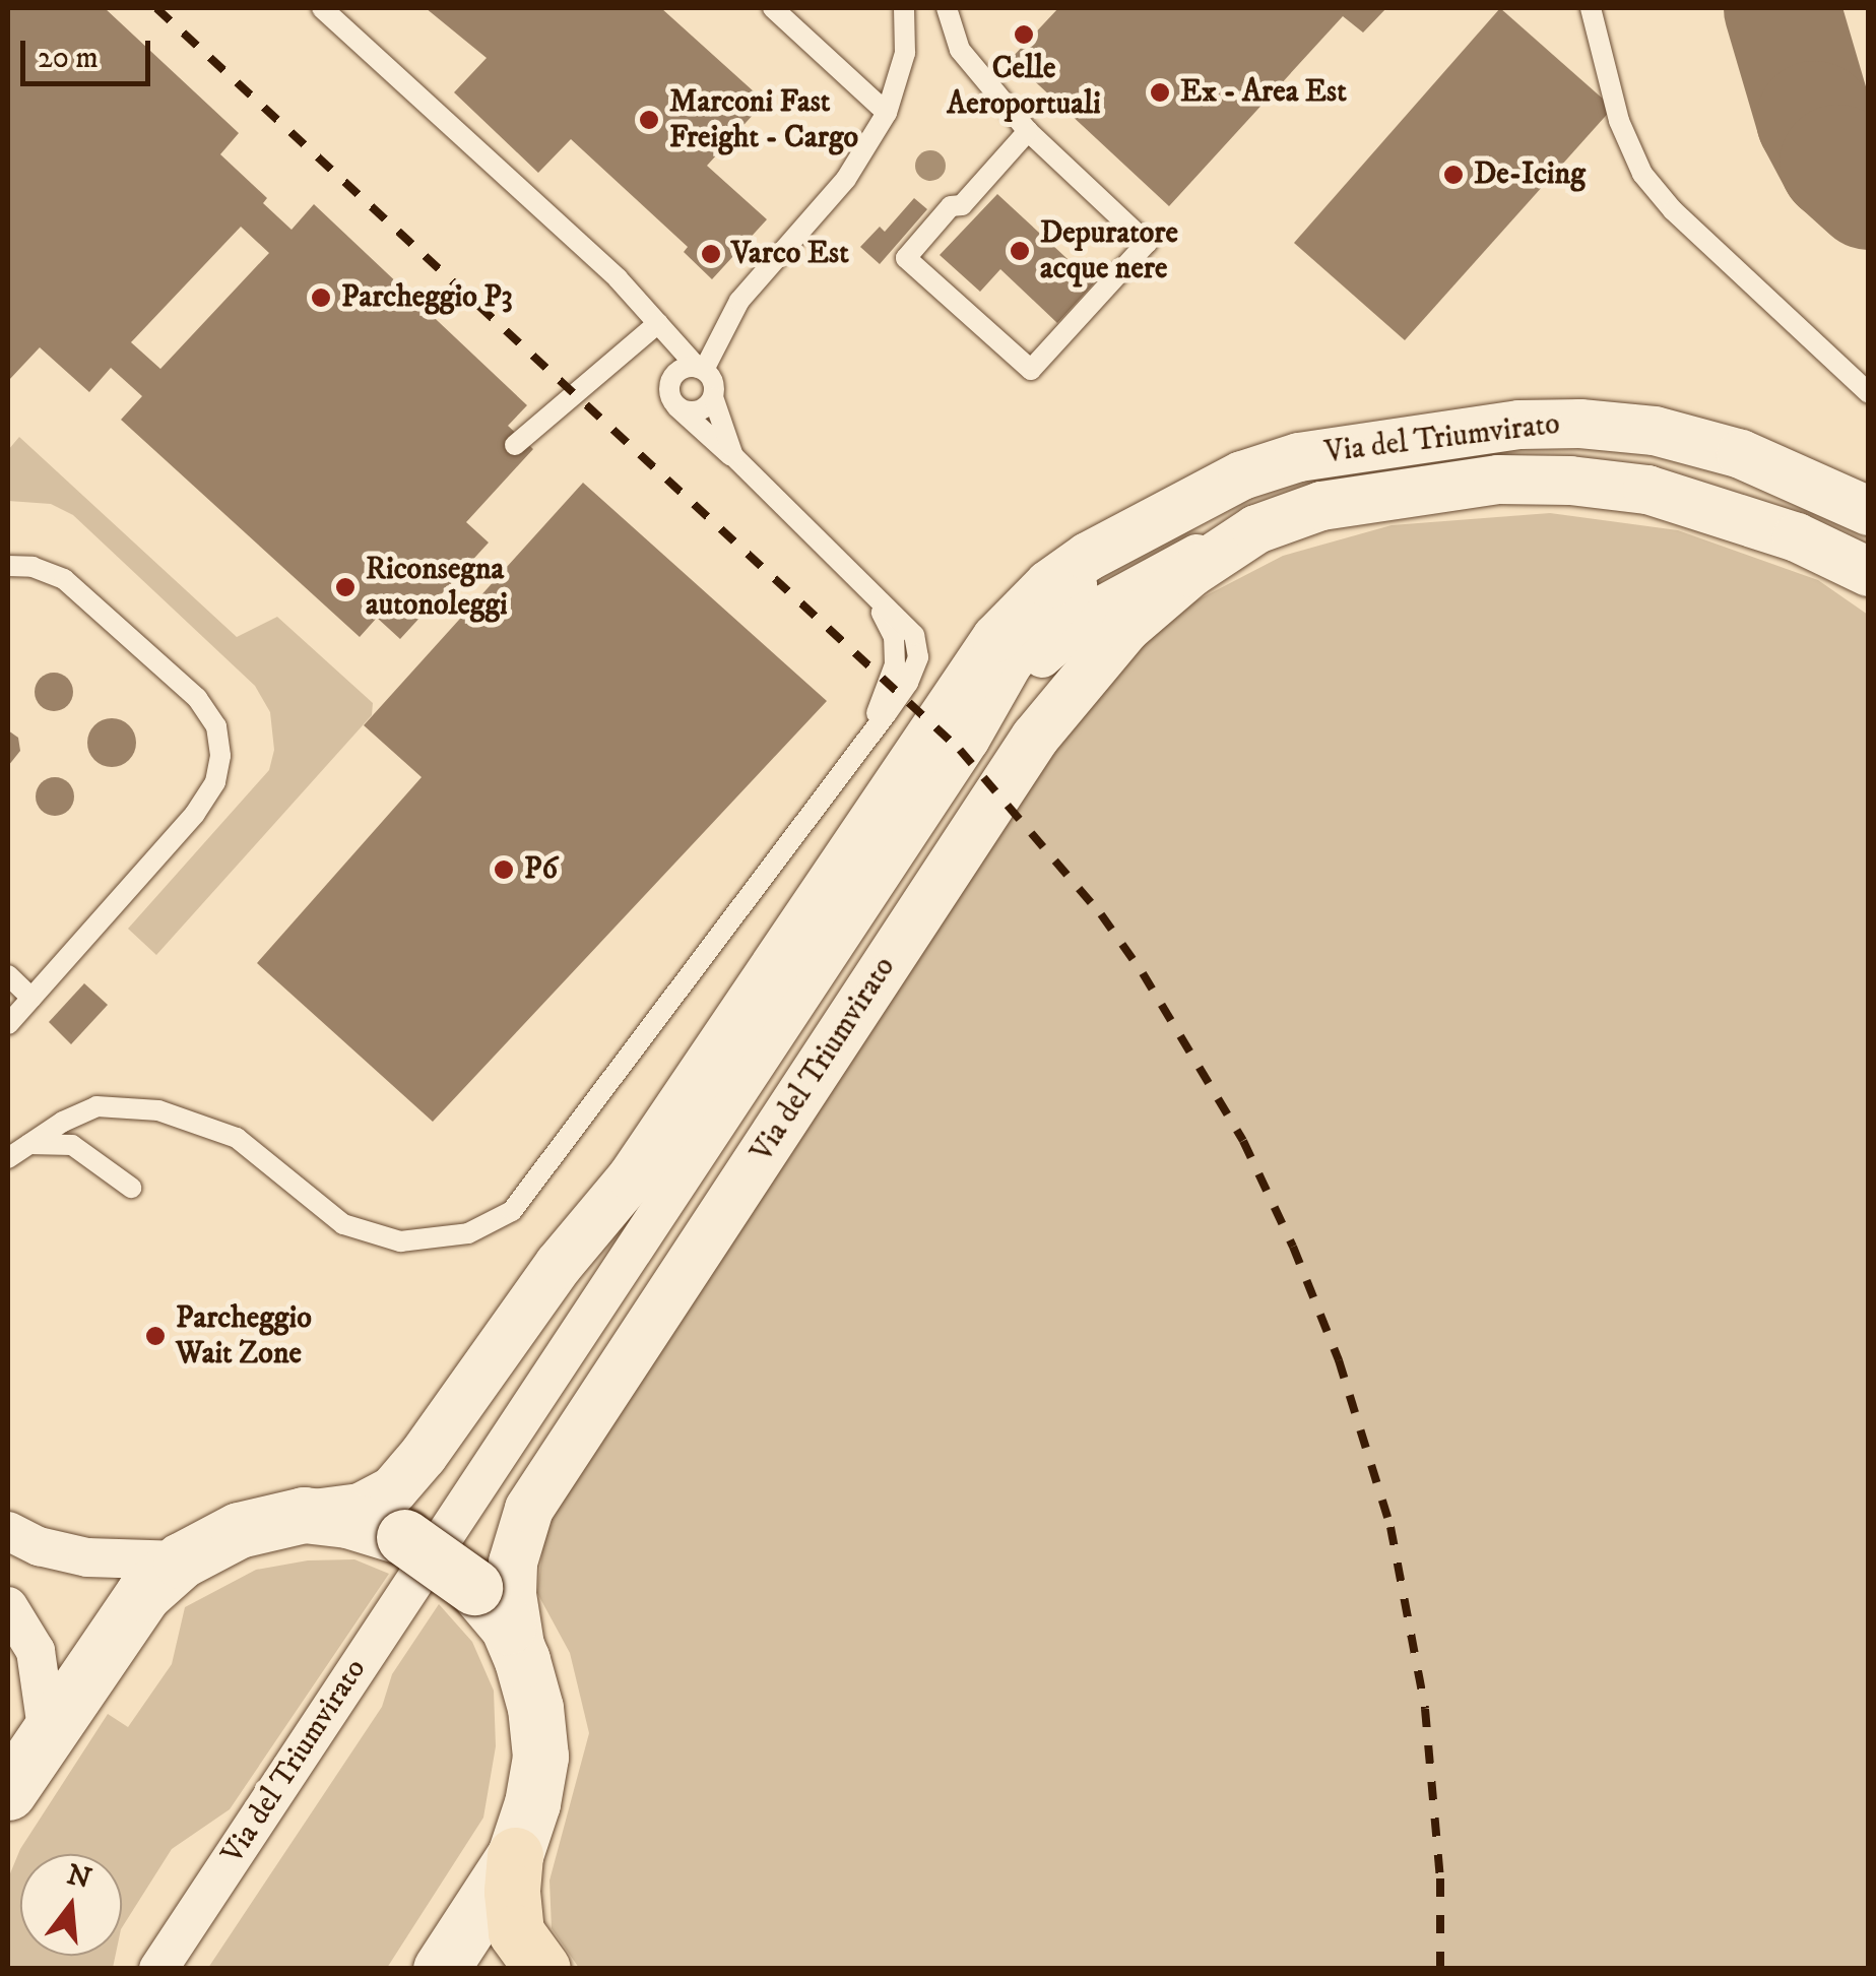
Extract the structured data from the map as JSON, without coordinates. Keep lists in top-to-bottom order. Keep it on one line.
{"streets":{"main road":["Via del Triumvirato"]},"places":["Celle Aeroportuali","Ex - Area Est","Marconi Fast Freight - Cargo","De-Icing","Depuratore acque nere","Varco Est","Parcheggio P3","Riconsegna autonoleggi","P6","Parcheggio Wait Zone"],"scale_bar":"20 m","north":"top"}
